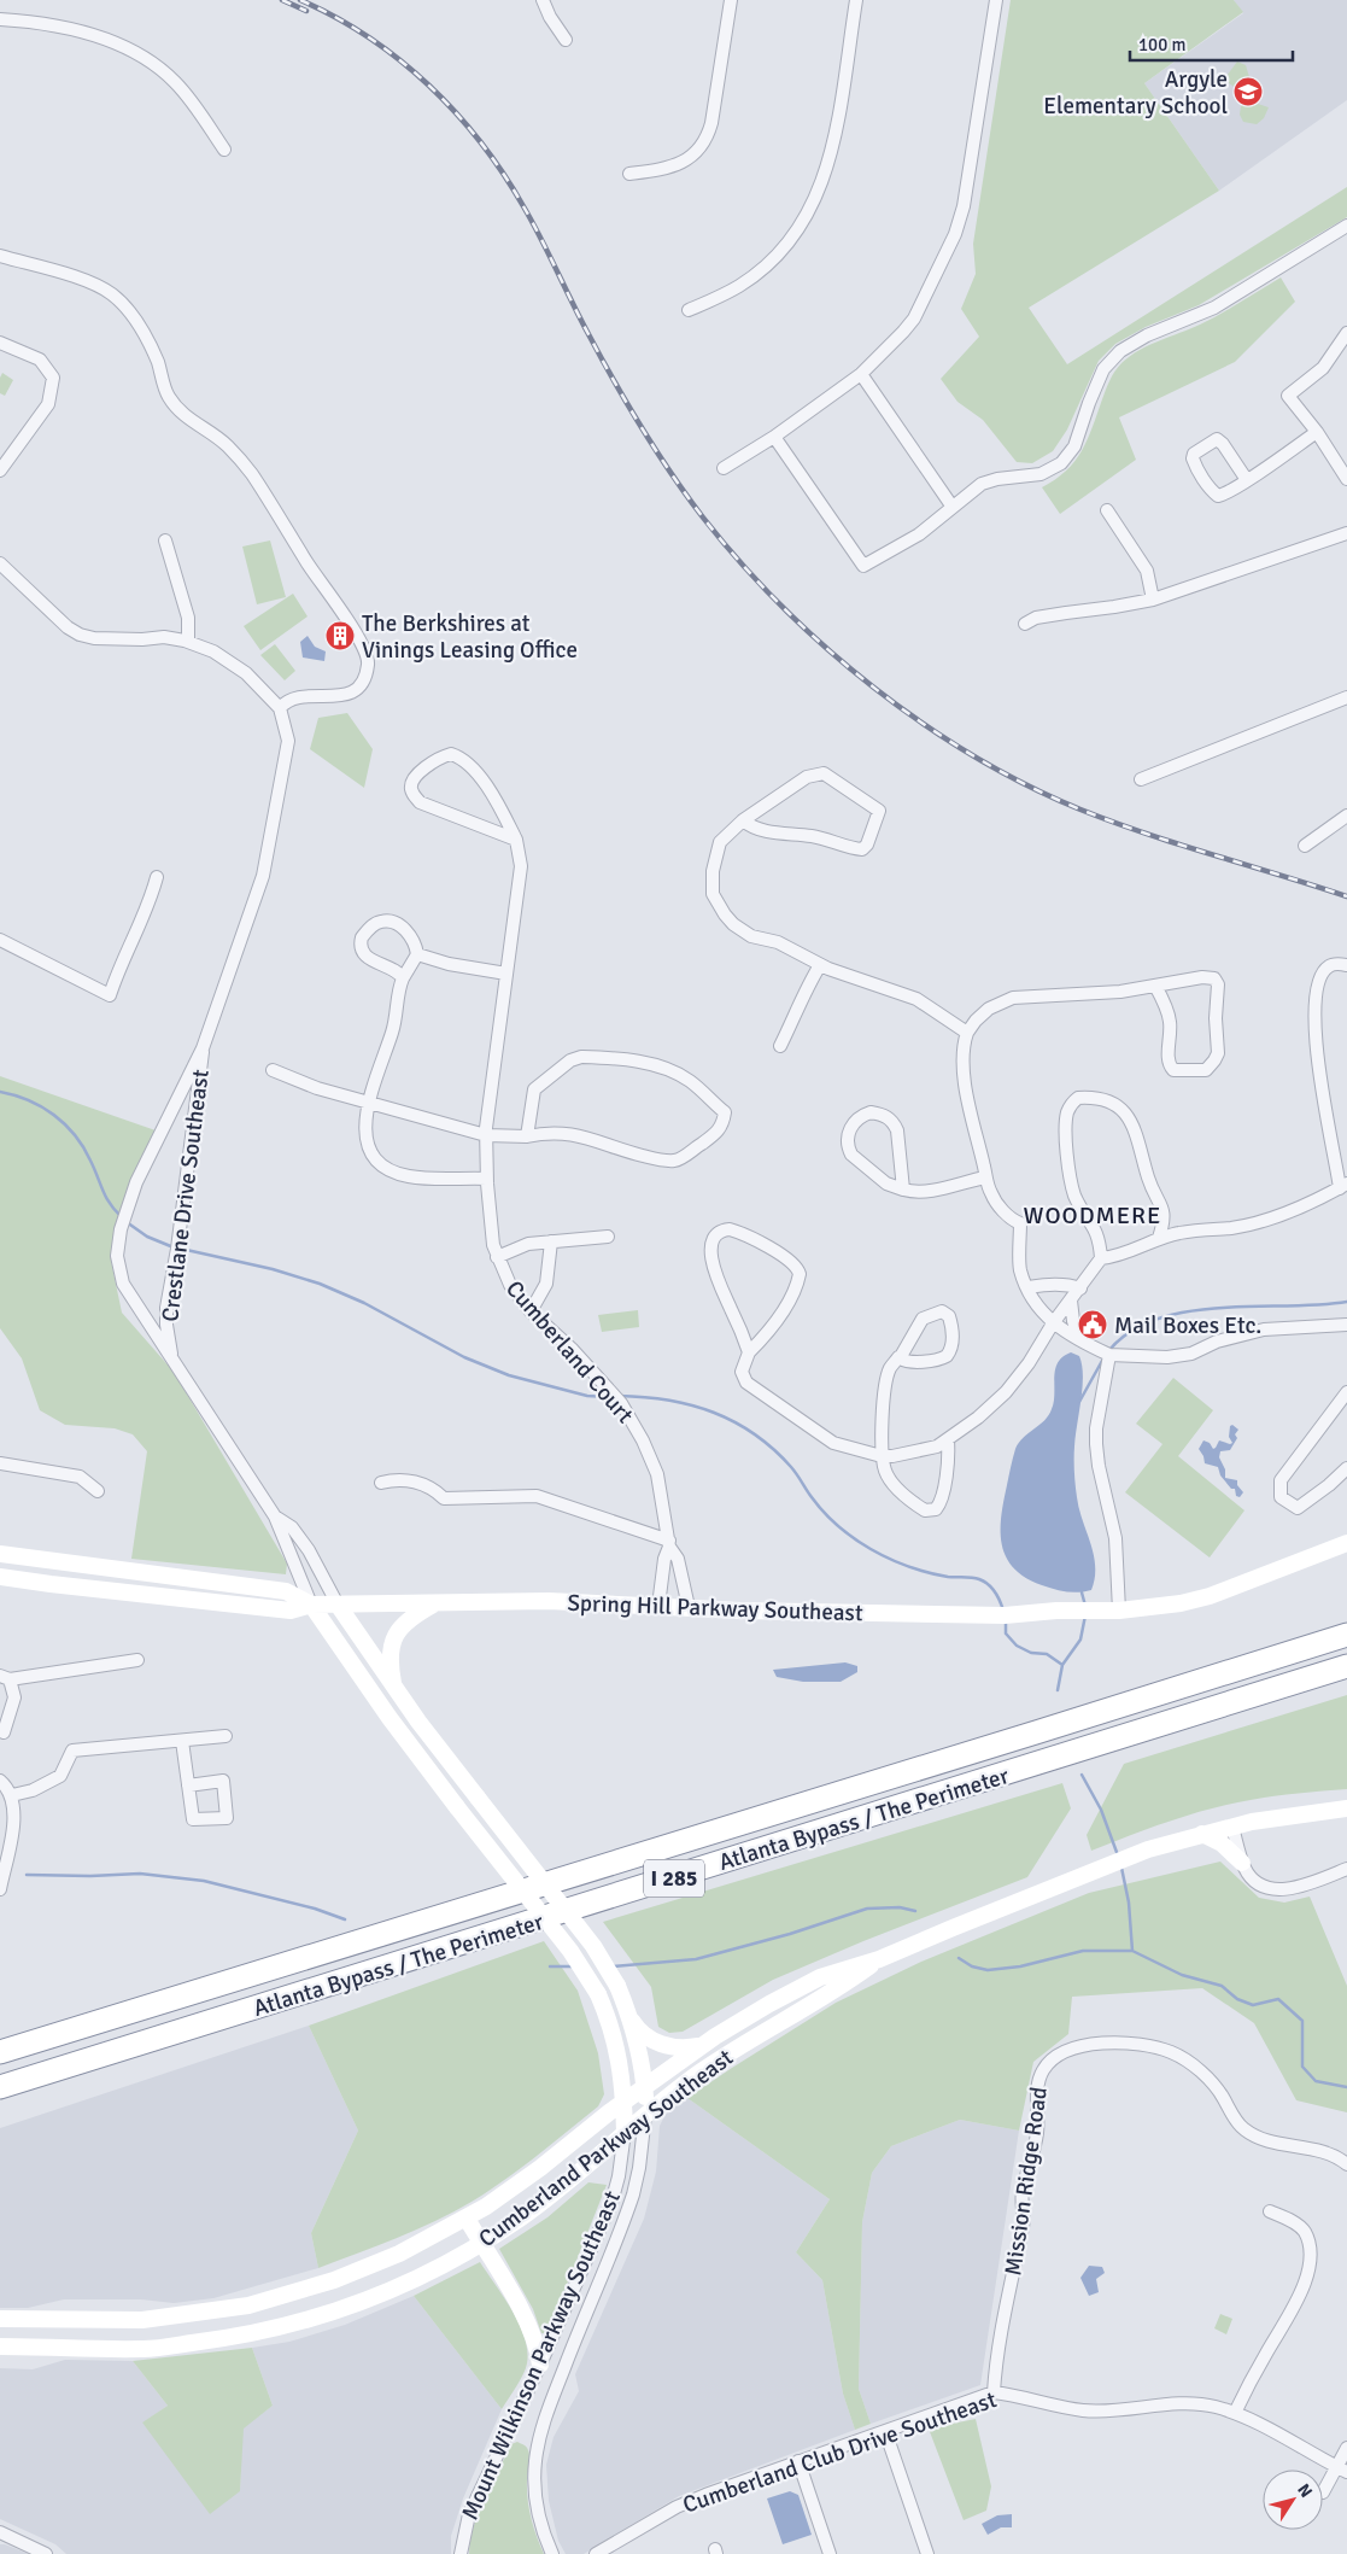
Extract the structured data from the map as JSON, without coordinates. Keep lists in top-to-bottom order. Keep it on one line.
{"streets":{"highway":["Atlanta Bypass / The Perimeter","I 285"],"street":["Crestlane Drive Southeast","Cumberland Court","Spring Hill Parkway Southeast","Cumberland Parkway Southeast","Mission Ridge Road","Mount Wilkinson Parkway Southeast","Cumberland Club Drive Southeast"]},"crossings":[["Cumberland Court","Spring Hill Parkway Southeast"],["Spring Hill Parkway Southeast","Mount Wilkinson Parkway Southeast"],["Cumberland Parkway Southeast","Mount Wilkinson Parkway Southeast"],["Mission Ridge Road","Cumberland Club Drive Southeast"]],"districts":["WOODMERE"],"places":{"school or university":["Argyle Elementary School"],"building":["The Berkshires at Vinings Leasing Office"],"public building":["Mail Boxes Etc."]},"scale_bar":"100 m","north":"top right"}
